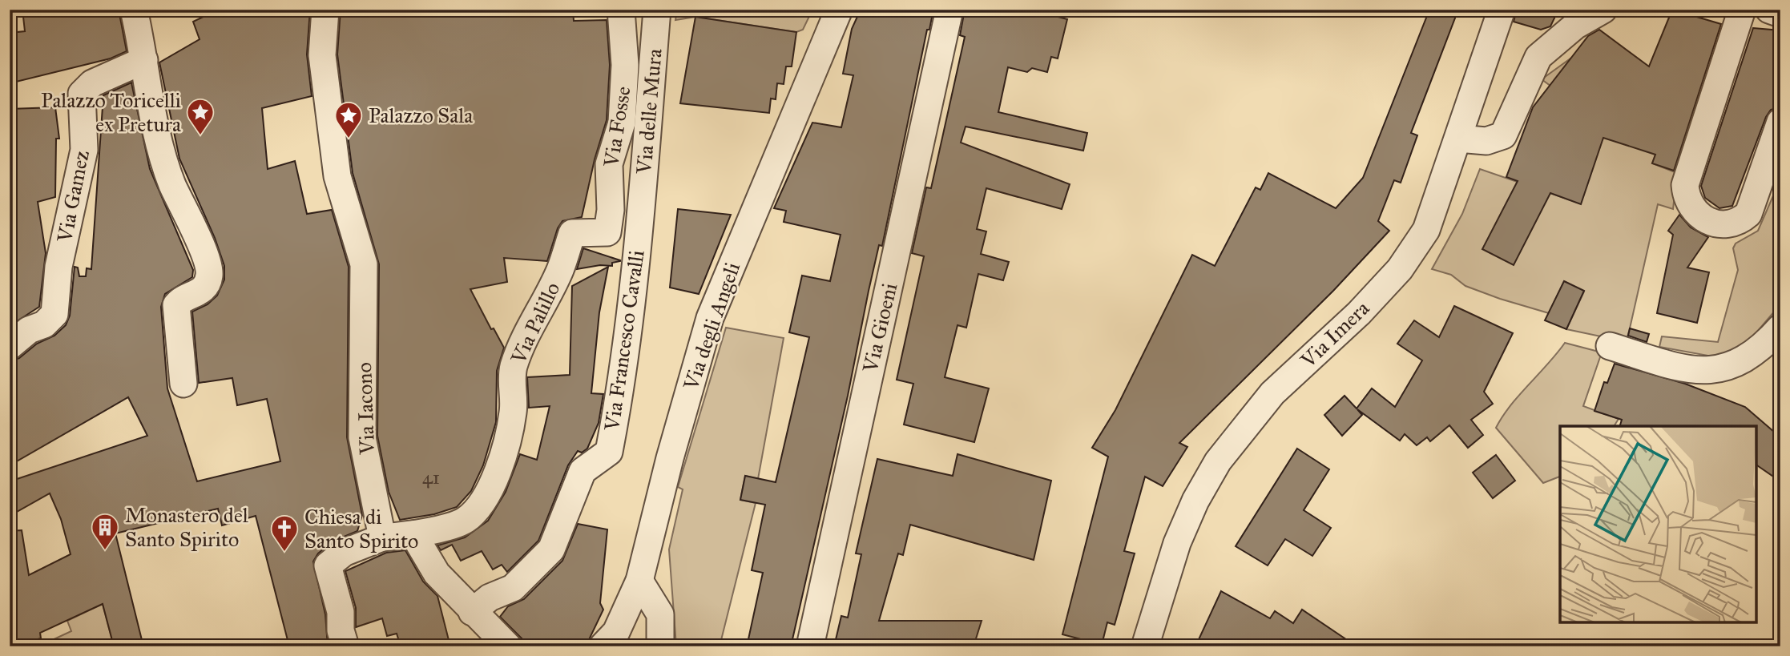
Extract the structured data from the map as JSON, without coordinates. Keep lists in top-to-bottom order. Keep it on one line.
{"streets":{"street":["Via delle Mura","Via Fosse","Via Gamez","Via Palillo","Via degli Angeli","Via Gioeni","Via Imera","Via Francesco Cavalli","Via Iacono"]},"crossings":[["Via delle Mura","Via Francesco Cavalli"],["Via Fosse","Via Palillo"],["Via Palillo","Via Iacono"]],"places":{"place":["Palazzo Toricelli ex Pretura","Palazzo Sala"],"building":["Monastero del Santo Spirito"],"church":["Chiesa di Santo Spirito"]},"house_numbers":["41"]}
